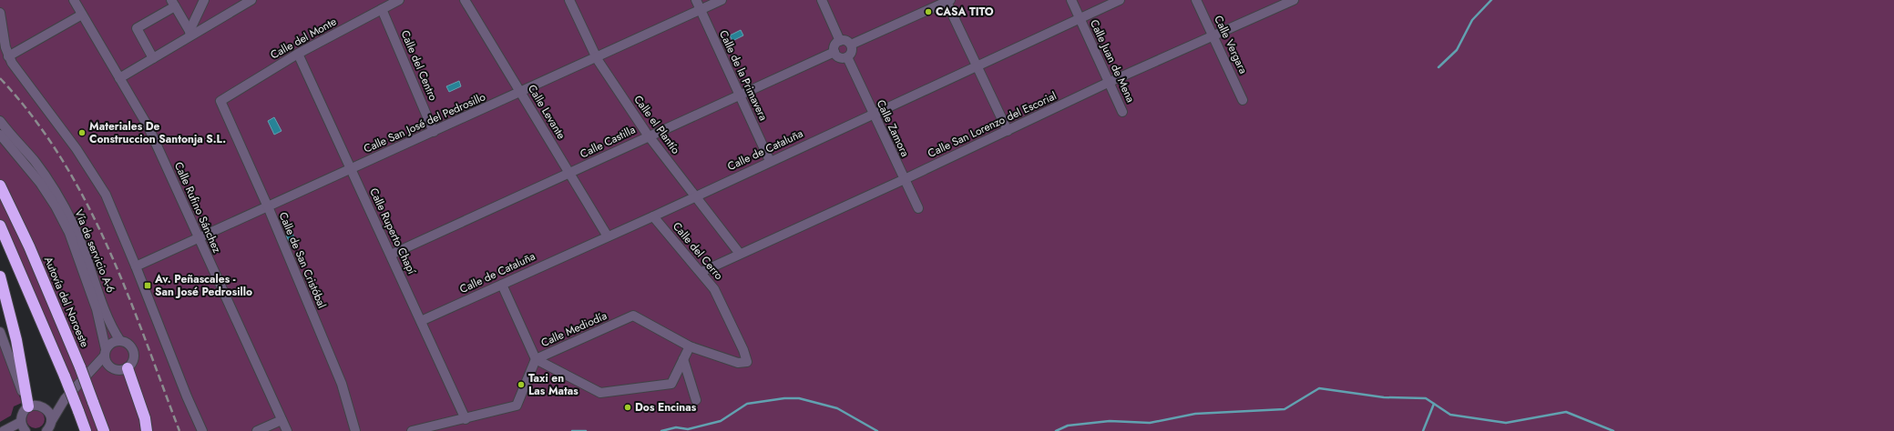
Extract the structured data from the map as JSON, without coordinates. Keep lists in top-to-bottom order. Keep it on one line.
{"streets":{"highway":["Autovía del Noroeste"],"street":["Calle del Monte","Calle Vergara","Calle Juan de Mena","Calle del Centro","Calle de la Primavera","Calle Levante","Calle San José del Pedrosillo","Calle el Plantío","Calle San Lorenzo del Escorial","Calle Zamora","Calle Castilla","Calle de Cataluña","Calle Rufino Sánchez","Calle Ruperto Chapí","Vía de servicio A-6","Calle del Cerro","Calle de San Cristóbal","Calle Mediodía"]},"crossings":[["Calle del Monte","Calle del Centro"],["Calle del Monte","Calle Ruperto Chapí"],["Calle del Monte","Calle de San Cristóbal"],["Calle Vergara","Calle San Lorenzo del Escorial"],["Calle Juan de Mena","Calle San Lorenzo del Escorial"],["Calle Juan de Mena","Calle de Cataluña"],["Calle del Centro","Calle San José del Pedrosillo"],["Calle de la Primavera","Calle San José del Pedrosillo"],["Calle de la Primavera","Calle Castilla"],["Calle de la Primavera","Calle de Cataluña"],["Calle Levante","Calle San José del Pedrosillo"],["Calle Levante","Calle Castilla"],["Calle Levante","Calle de Cataluña"],["Calle San José del Pedrosillo","Calle el Plantío"],["Calle San José del Pedrosillo","Calle Rufino Sánchez"],["Calle San José del Pedrosillo","Calle Ruperto Chapí"],["Calle San José del Pedrosillo","Calle de San Cristóbal"],["Calle el Plantío","Calle San Lorenzo del Escorial"],["Calle el Plantío","Calle Castilla"],["Calle el Plantío","Calle de Cataluña"],["Calle San Lorenzo del Escorial","Calle Zamora"],["Calle San Lorenzo del Escorial","Calle del Cerro"],["Calle Zamora","Calle Castilla"],["Calle Zamora","Calle de Cataluña"],["Calle Castilla","Calle Ruperto Chapí"],["Calle de Cataluña","Calle Ruperto Chapí"],["Calle de Cataluña","Calle del Cerro"],["Calle Ruperto Chapí","Calle Mediodía"],["Calle del Cerro","Calle Mediodía"]],"places":{"other":["CASA TITO","Materiales De Construccion Santonja S.L.","Taxi en Las Matas","Dos Encinas"],"transit":["Av. Peñascales - San José Pedrosillo"]}}
